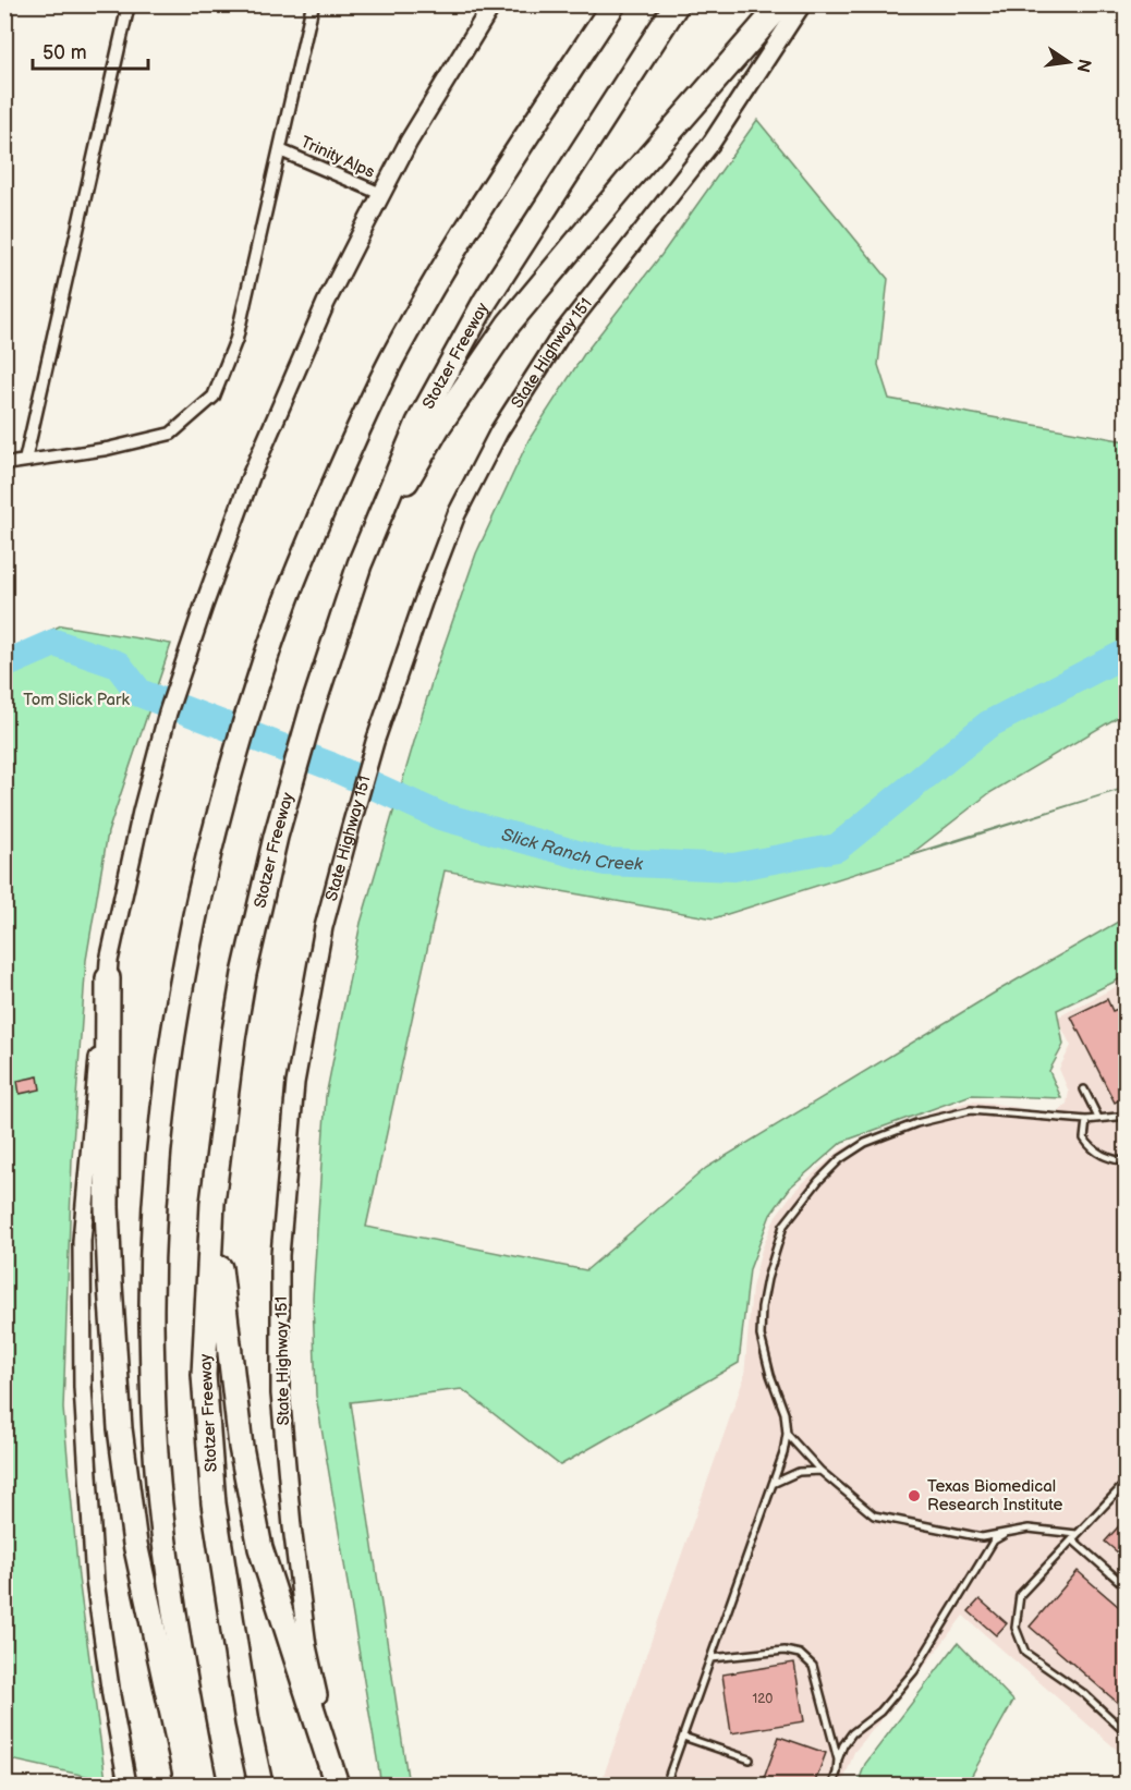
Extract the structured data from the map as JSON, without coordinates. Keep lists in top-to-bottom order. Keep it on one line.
{"streets":{"highway":["Stotzer Freeway"],"main road":["State Highway 151"],"street":["Trinity Alps"]},"water":["Slick Ranch Creek"],"parks":["Tom Slick Park"],"places":["Texas Biomedical Research Institute"],"house_numbers":["120"],"scale_bar":"50 m","north":"right"}
